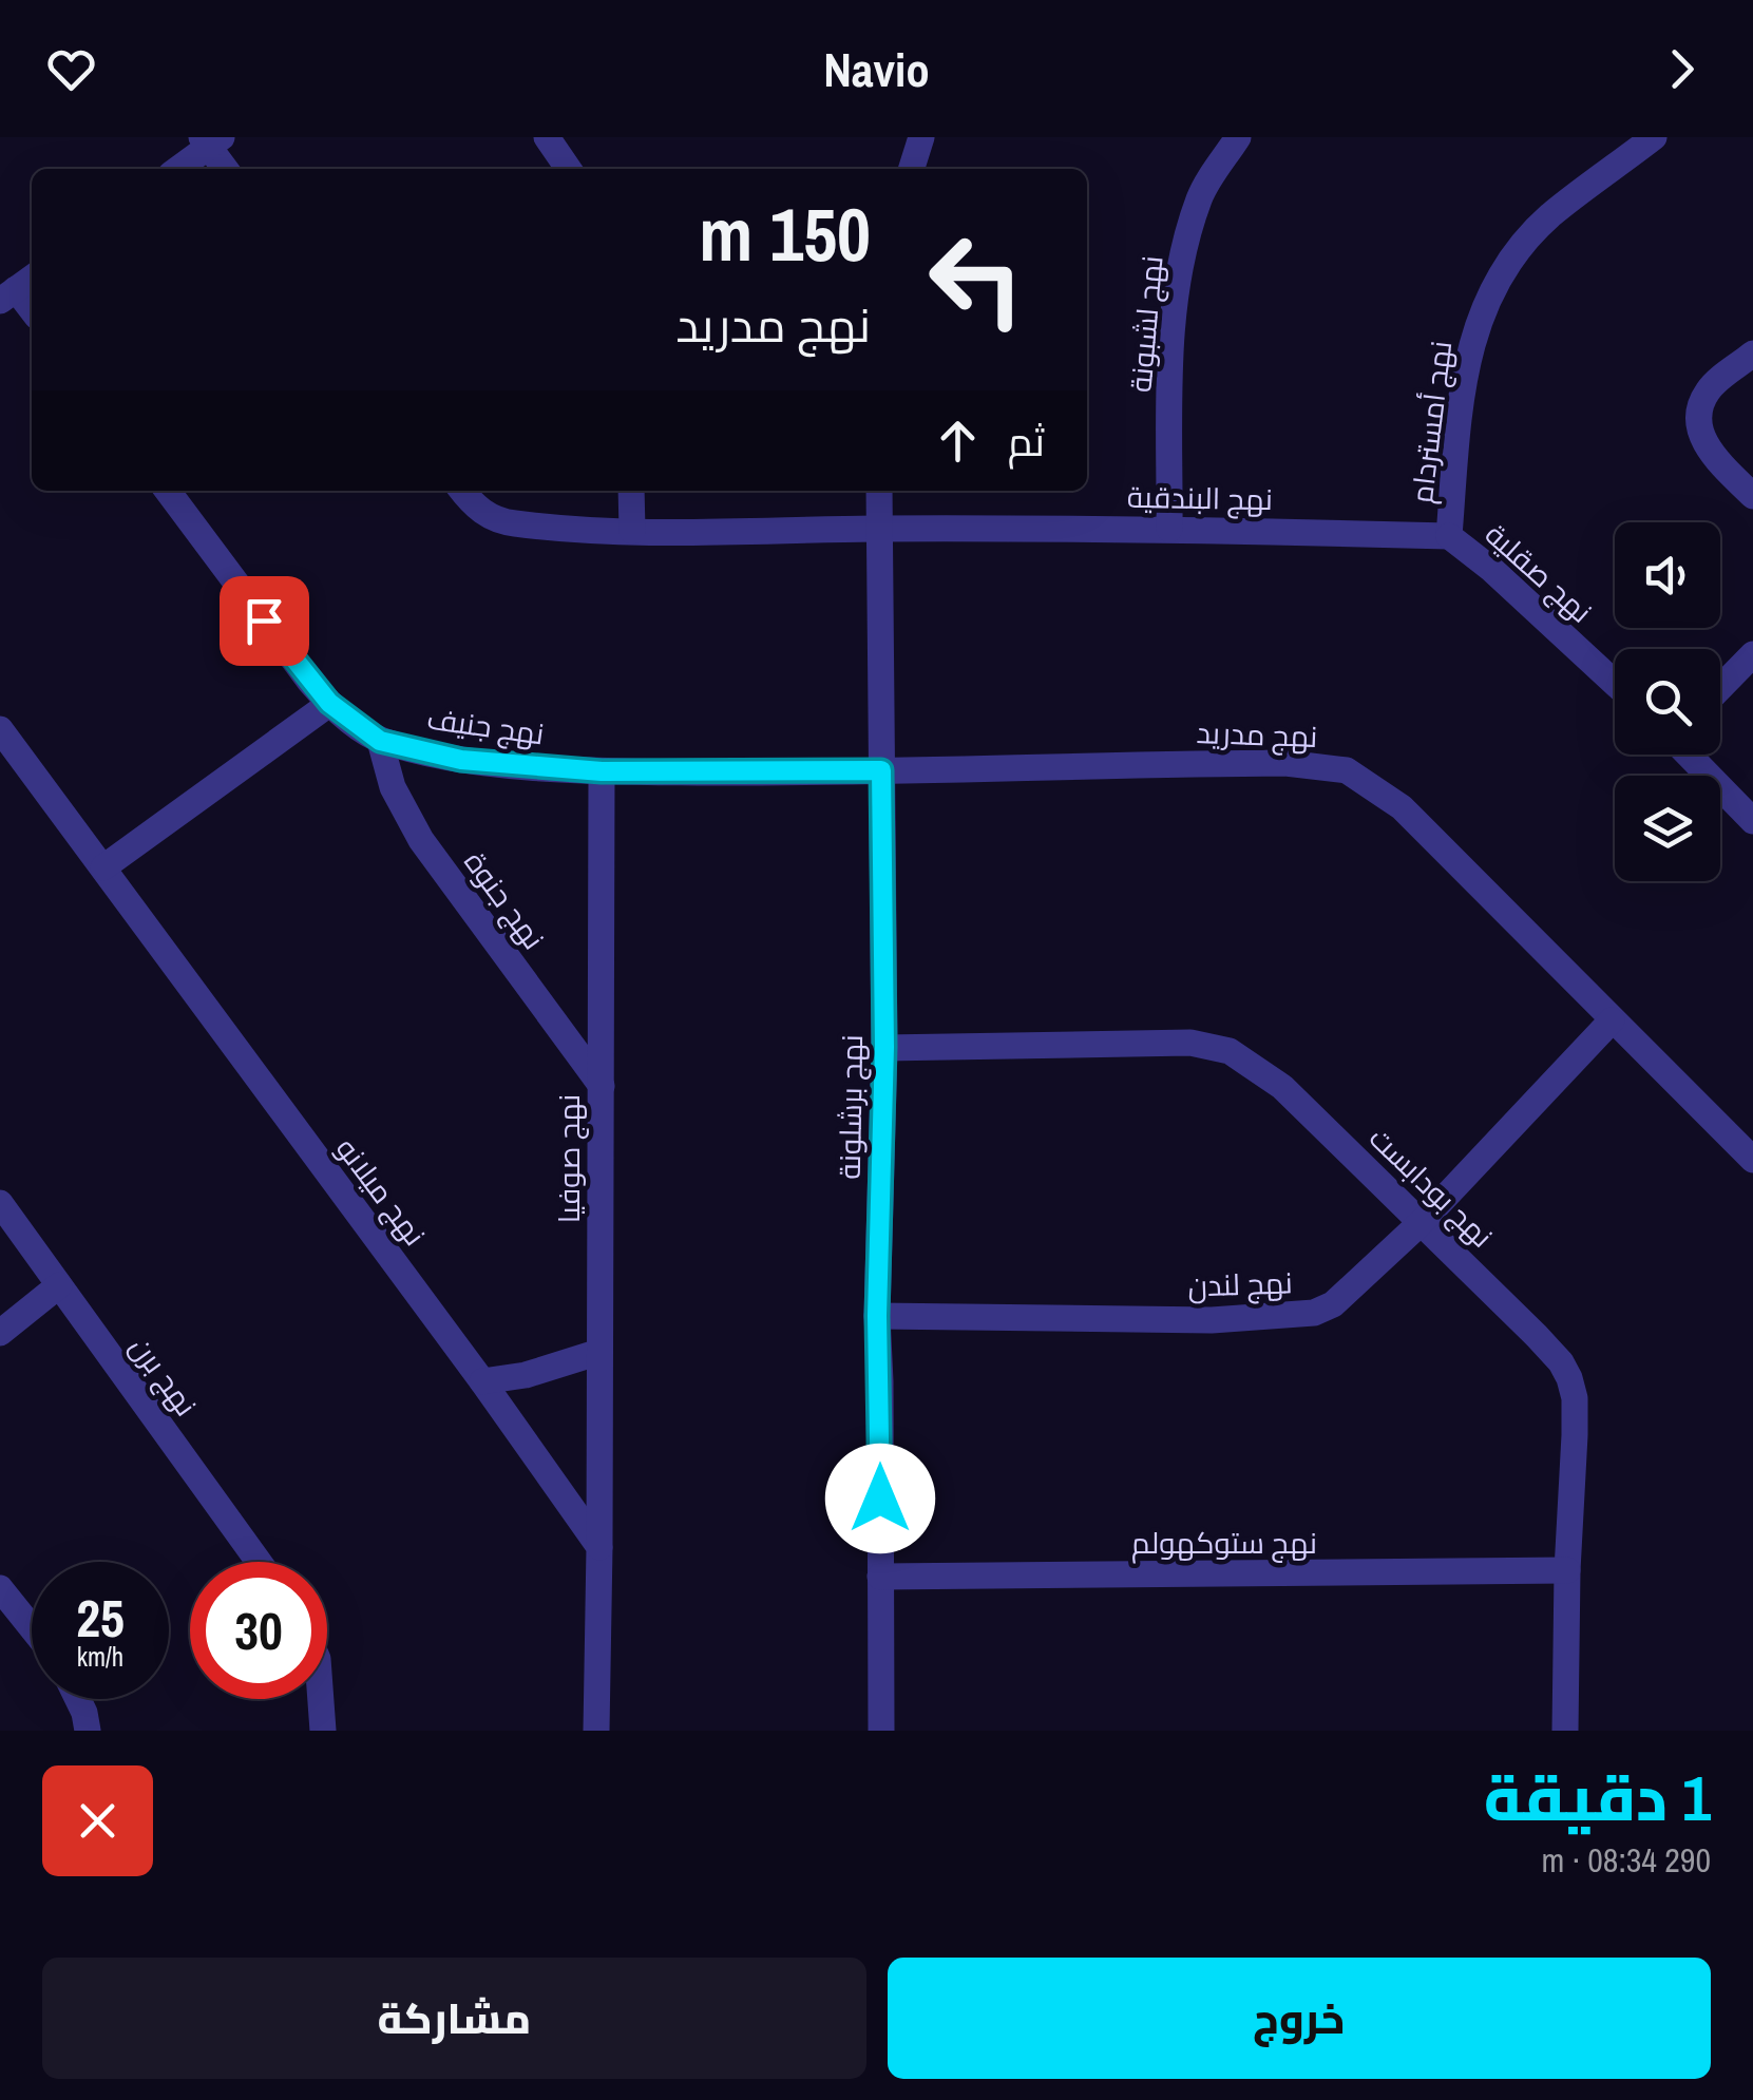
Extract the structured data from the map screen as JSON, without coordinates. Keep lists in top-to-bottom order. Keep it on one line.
{"streets":{"street":["نهج لشبونة","نهج أمستردام","نهج البندقية","نهج صقلية","نهج جنيف","نهج مدريد","نهج جنوة","نهج برشلونة","نهج صوفيا","نهج بودابست","نهج ميلانو","نهج لندن","نهج برن","نهج ستوكهولم"]},"crossings":[["نهج لشبونة","نهج البندقية"],["نهج أمستردام","نهج البندقية"],["نهج أمستردام","نهج صقلية"],["نهج البندقية","نهج صقلية"],["نهج البندقية","نهج برشلونة"],["نهج جنيف","نهج مدريد"],["نهج جنيف","نهج جنوة"],["نهج جنيف","نهج صوفيا"],["نهج مدريد","نهج برشلونة"],["نهج مدريد","نهج صوفيا"],["نهج مدريد","نهج لندن"],["نهج جنوة","نهج صوفيا"],["نهج برشلونة","نهج بودابست"],["نهج برشلونة","نهج لندن"],["نهج برشلونة","نهج ستوكهولم"],["نهج صوفيا","نهج ميلانو"],["نهج بودابست","نهج لندن"],["نهج بودابست","نهج ستوكهولم"]],"page":{"header":"Navio","turn":["150 m","نهج مدريد"],"then":"ثم","speed":"25 km/h","limit":"30","heading":["1 دقيقة","290 m · 08:34"],"buttons":["خروج","مشاركة"]}}
